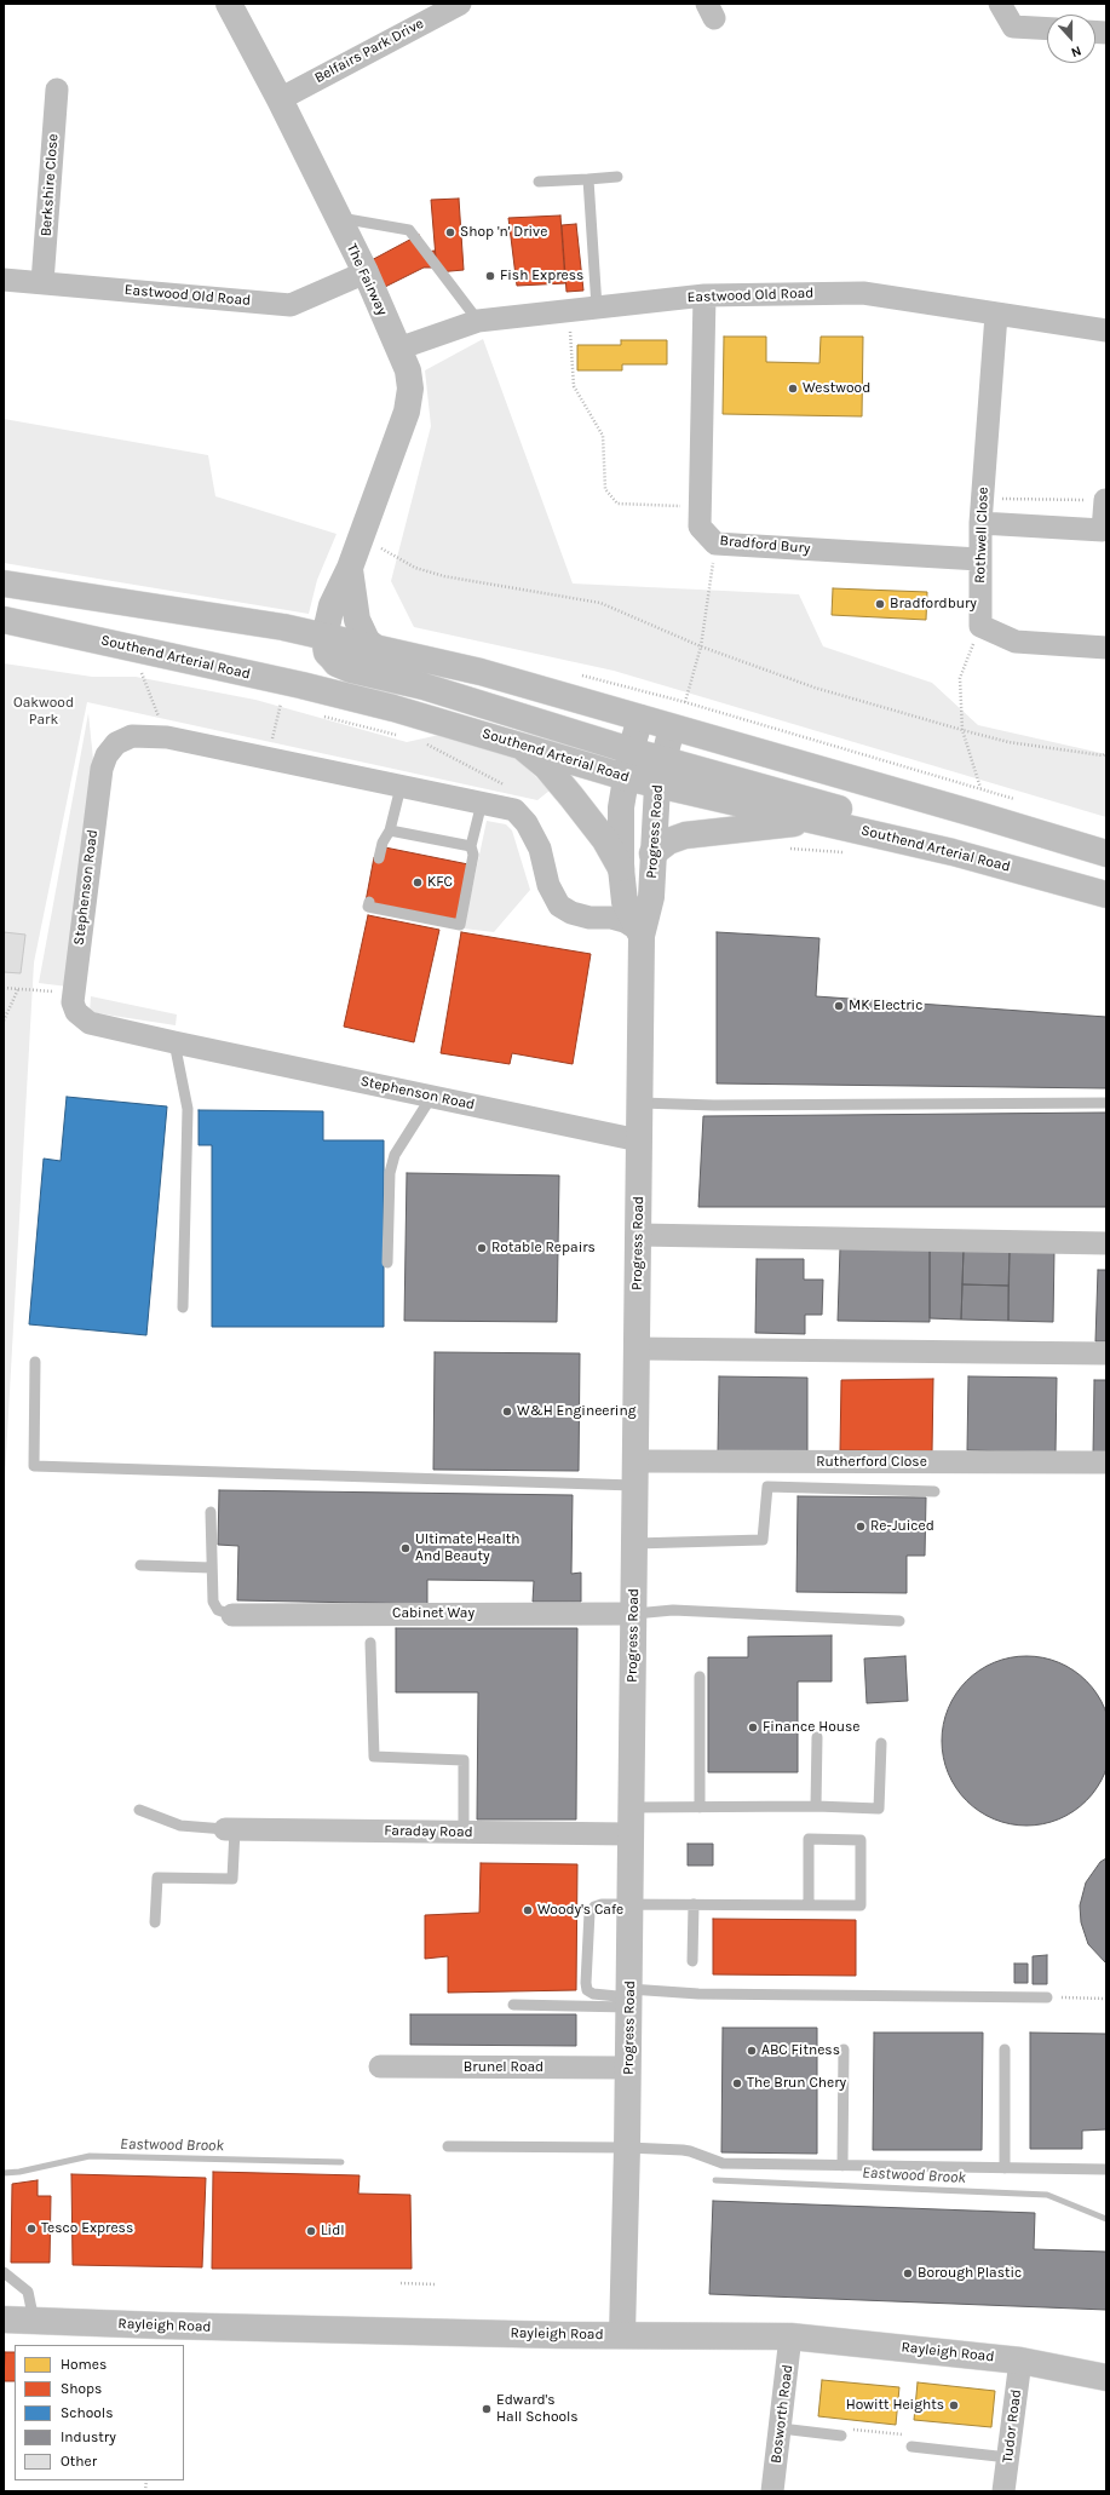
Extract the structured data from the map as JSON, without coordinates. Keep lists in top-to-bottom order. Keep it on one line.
{"streets":{"main road":["The Fairway","Southend Arterial Road","Progress Road","Rayleigh Road"],"street":["Belfairs Park Drive","Berkshire Close","Eastwood Old Road","Rothwell Close","Bradford Bury","Stephenson Road","Rutherford Close","Cabinet Way","Faraday Road","Brunel Road","Bosworth Road","Tudor Road"]},"crossings":[["Belfairs Park Drive","The Fairway"],["Berkshire Close","Eastwood Old Road"],["The Fairway","Eastwood Old Road"],["Eastwood Old Road","Rothwell Close"],["Eastwood Old Road","Bradford Bury"],["Rothwell Close","Bradford Bury"],["Southend Arterial Road","Progress Road"],["Progress Road","Stephenson Road"],["Progress Road","Rutherford Close"],["Progress Road","Cabinet Way"],["Progress Road","Faraday Road"],["Progress Road","Brunel Road"],["Progress Road","Rayleigh Road"],["Rayleigh Road","Bosworth Road"],["Rayleigh Road","Tudor Road"]],"water":["Eastwood Brook"],"parks":["Oakwood Park"],"places":["Shop 'n' Drive","Fish Express","Westwood","Bradfordbury","KFC","MK Electric","Rotable Repairs","W&H Engineering","Re-Juiced","Ultimate Health And Beauty","Finance House","Woody's Cafe","ABC Fitness","The Brun Chery","Tesco Express","Lidl","Borough Plastic","Howitt Heights","Edward's Hall Schools"],"legend":["Homes","Shops","Schools","Industry","Other"],"north":"bottom"}
